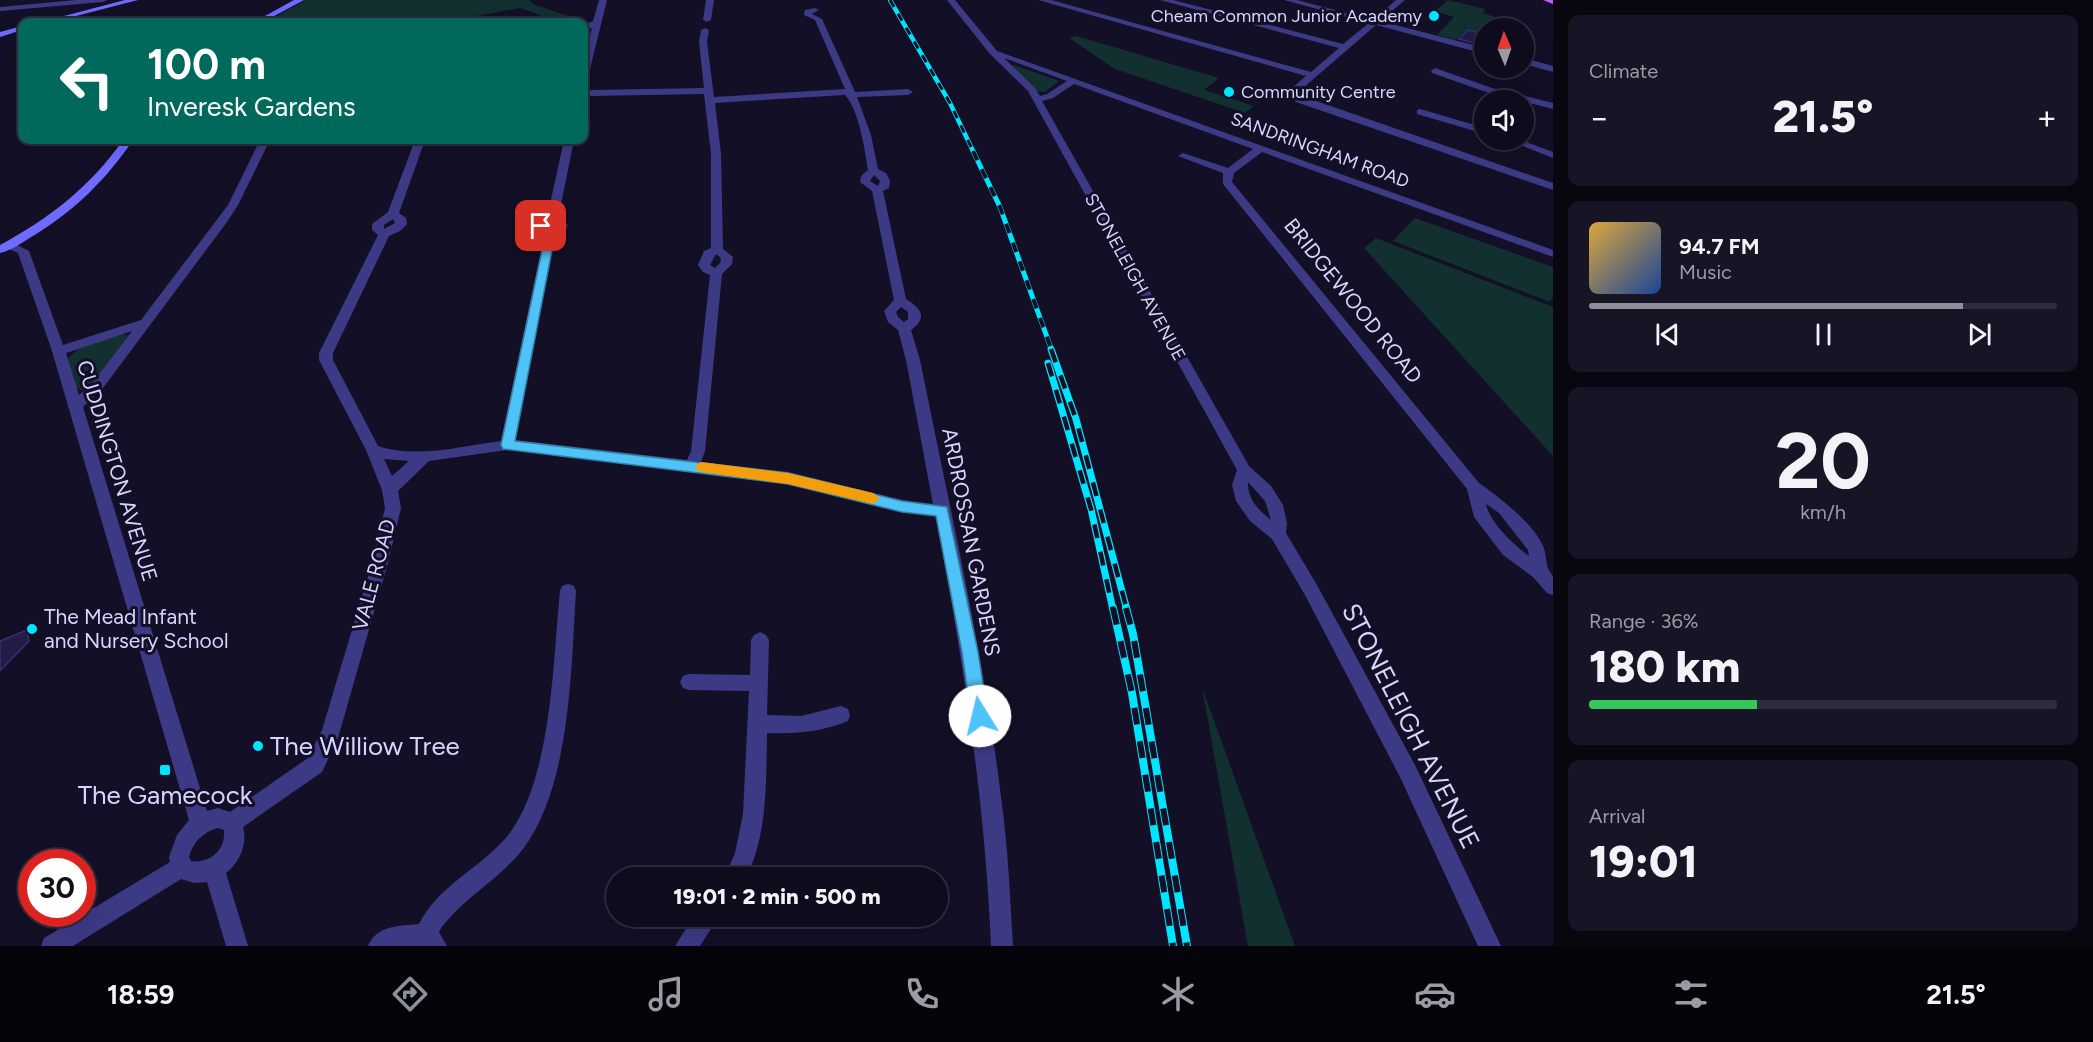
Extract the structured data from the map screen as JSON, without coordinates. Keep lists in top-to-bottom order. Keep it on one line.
{"streets":{"street":["SANDRINGHAM ROAD","STONELEIGH AVENUE","BRIDGEWOOD ROAD","CUDDINGTON AVENUE","ARDROSSAN GARDENS","VALE ROAD"]},"crossings":[["SANDRINGHAM ROAD","STONELEIGH AVENUE"],["CUDDINGTON AVENUE","VALE ROAD"]],"places":{"other":["Cheam Common Junior Academy","Community Centre","The Mead Infant and Nursery School","The Williow Tree"],"transit":["The Gamecock"]},"north":"top","page":{"tile":["Climate",["20","km/h"],["Range · 36%","180 km"],["Arrival","19:01"]],"turn":["100 m","Inveresk Gardens"],"heat":["−","21.5°","+"],"song":["94.7 FM","Music"],"limit":"30","trip":"19:01 · 2 min · 500 m","tabs":["18:59","21.5°"]}}
